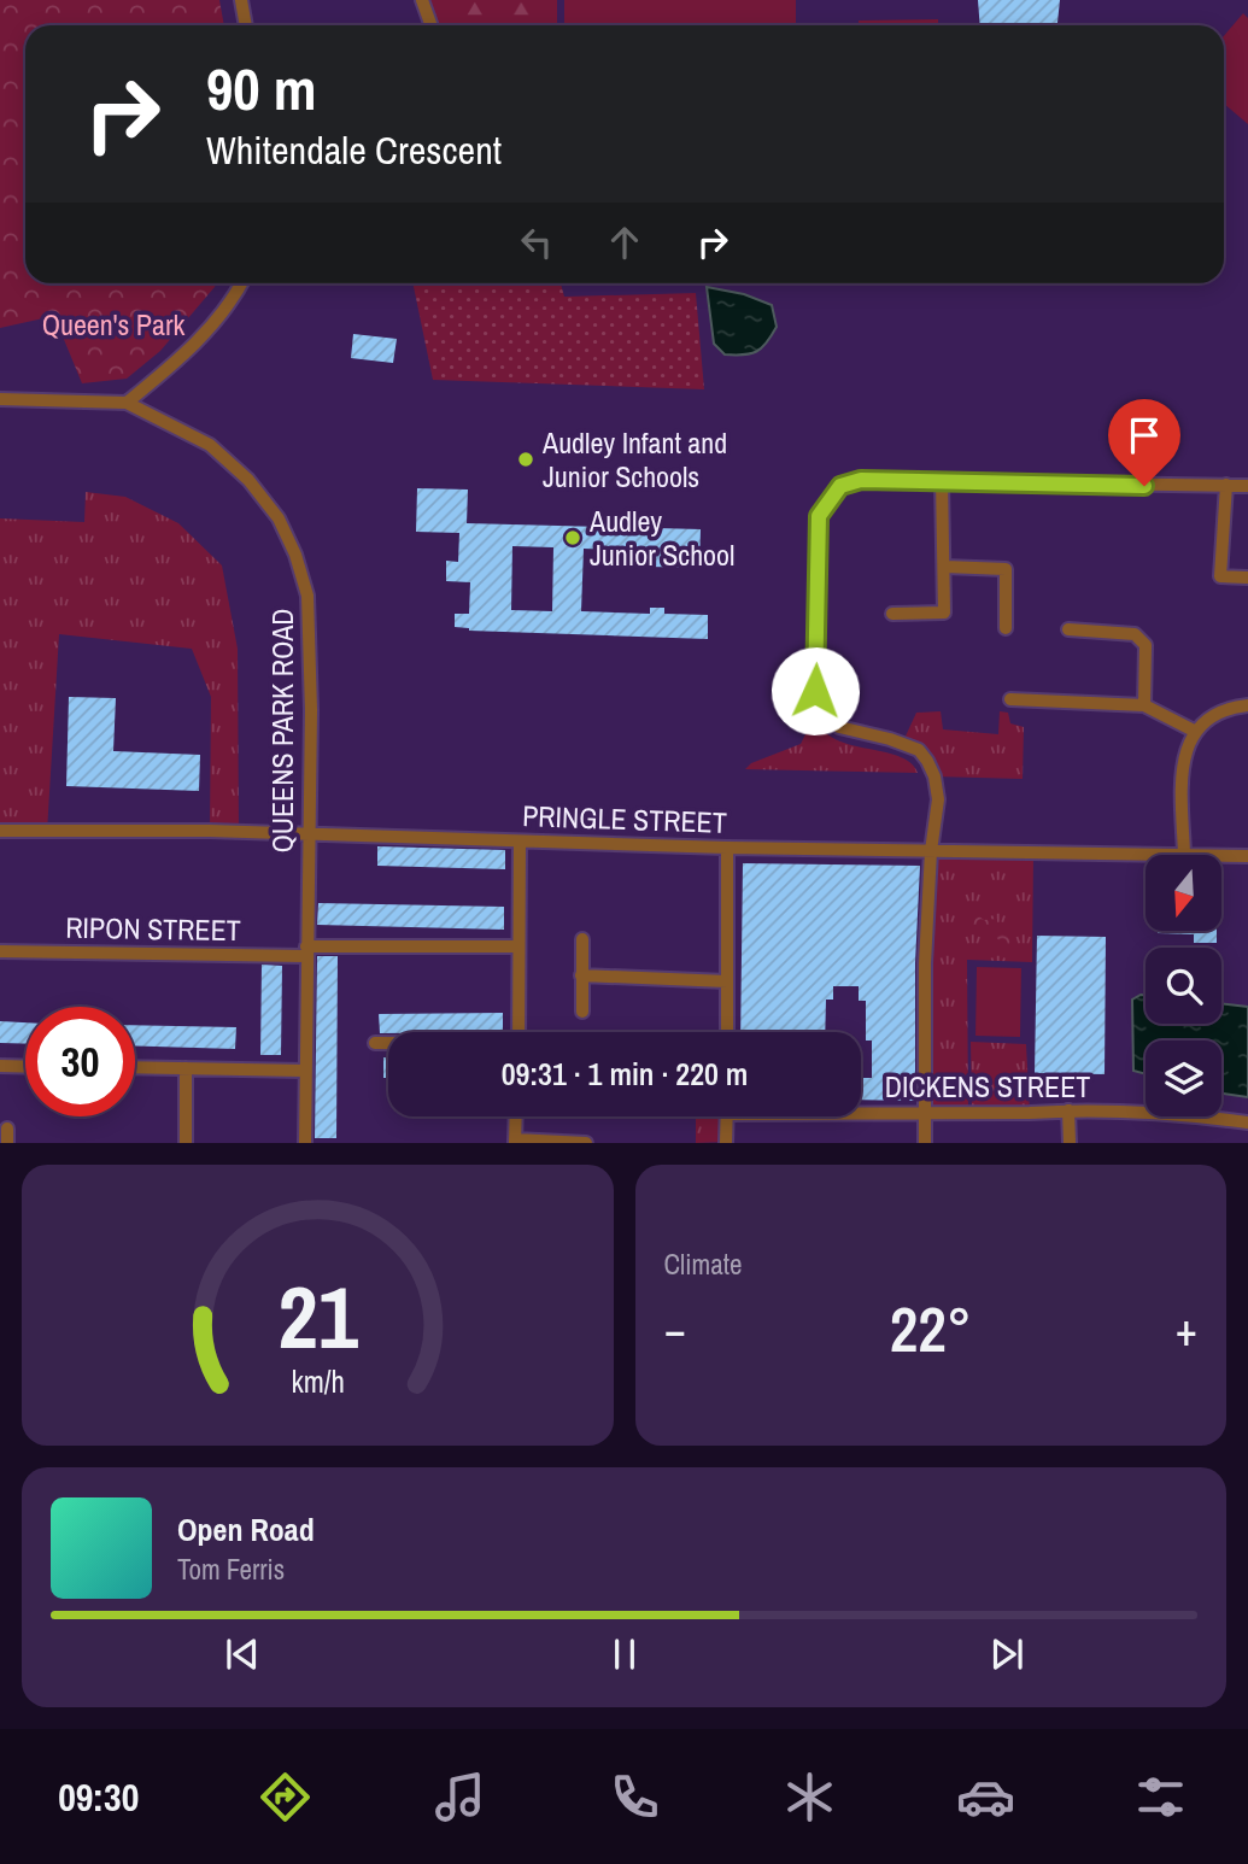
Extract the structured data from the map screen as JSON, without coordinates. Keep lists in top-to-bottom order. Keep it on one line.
{"streets":{"street":["QUEENS PARK ROAD","PRINGLE STREET","RIPON STREET","DICKENS STREET"]},"crossings":[["QUEENS PARK ROAD","PRINGLE STREET"],["QUEENS PARK ROAD","RIPON STREET"]],"parks":["Queen's Park"],"places":["Audley Infant and Junior Schools","Audley Junior School"],"north":"bottom","page":{"turn":["90 m","Whitendale Crescent"],"limit":"30","trip":"09:31 · 1 min · 220 m","tile":"Climate","heat":["−","22°","+"],"song":["Open Road","Tom Ferris"],"tabs":"09:30","gauge":["21","km/h"]}}
